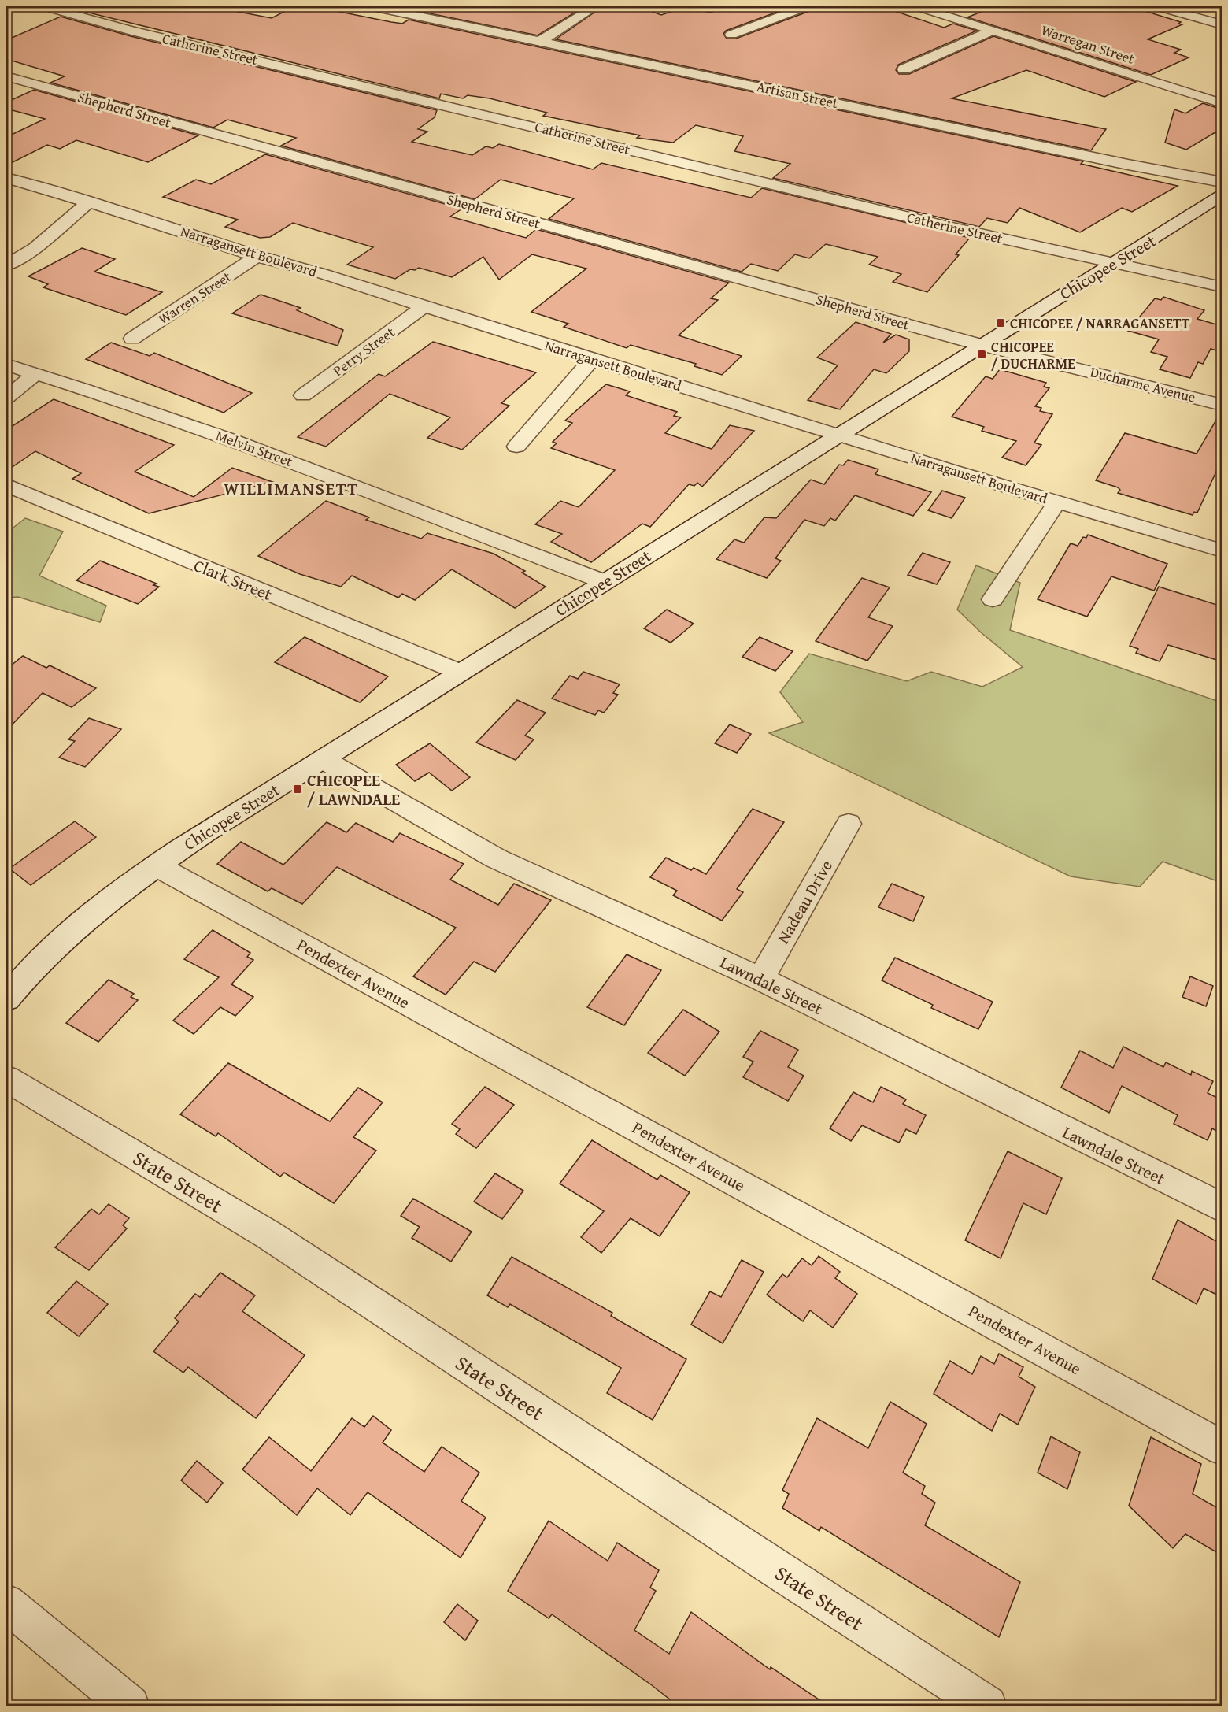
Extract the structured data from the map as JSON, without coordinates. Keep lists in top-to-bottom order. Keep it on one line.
{"streets":{"street":["Warregan Street","Catherine Street","Artisan Street","Shepherd Street","Narragansett Boulevard","Chicopee Street","Warren Street","Perry Street","Ducharme Avenue","Melvin Street","Clark Street","Nadeau Drive","Pendexter Avenue","Lawndale Street","State Street"]},"crossings":[["Catherine Street","Chicopee Street"],["Shepherd Street","Chicopee Street"],["Shepherd Street","Ducharme Avenue"],["Narragansett Boulevard","Chicopee Street"],["Narragansett Boulevard","Warren Street"],["Narragansett Boulevard","Perry Street"],["Chicopee Street","Ducharme Avenue"],["Chicopee Street","Melvin Street"],["Chicopee Street","Clark Street"],["Chicopee Street","Pendexter Avenue"],["Chicopee Street","Lawndale Street"],["Nadeau Drive","Lawndale Street"]],"districts":["WILLIMANSETT"],"places":{"transit":["CHICOPEE / NARRAGANSETT","CHICOPEE / DUCHARME","CHICOPEE / LAWNDALE"]}}
